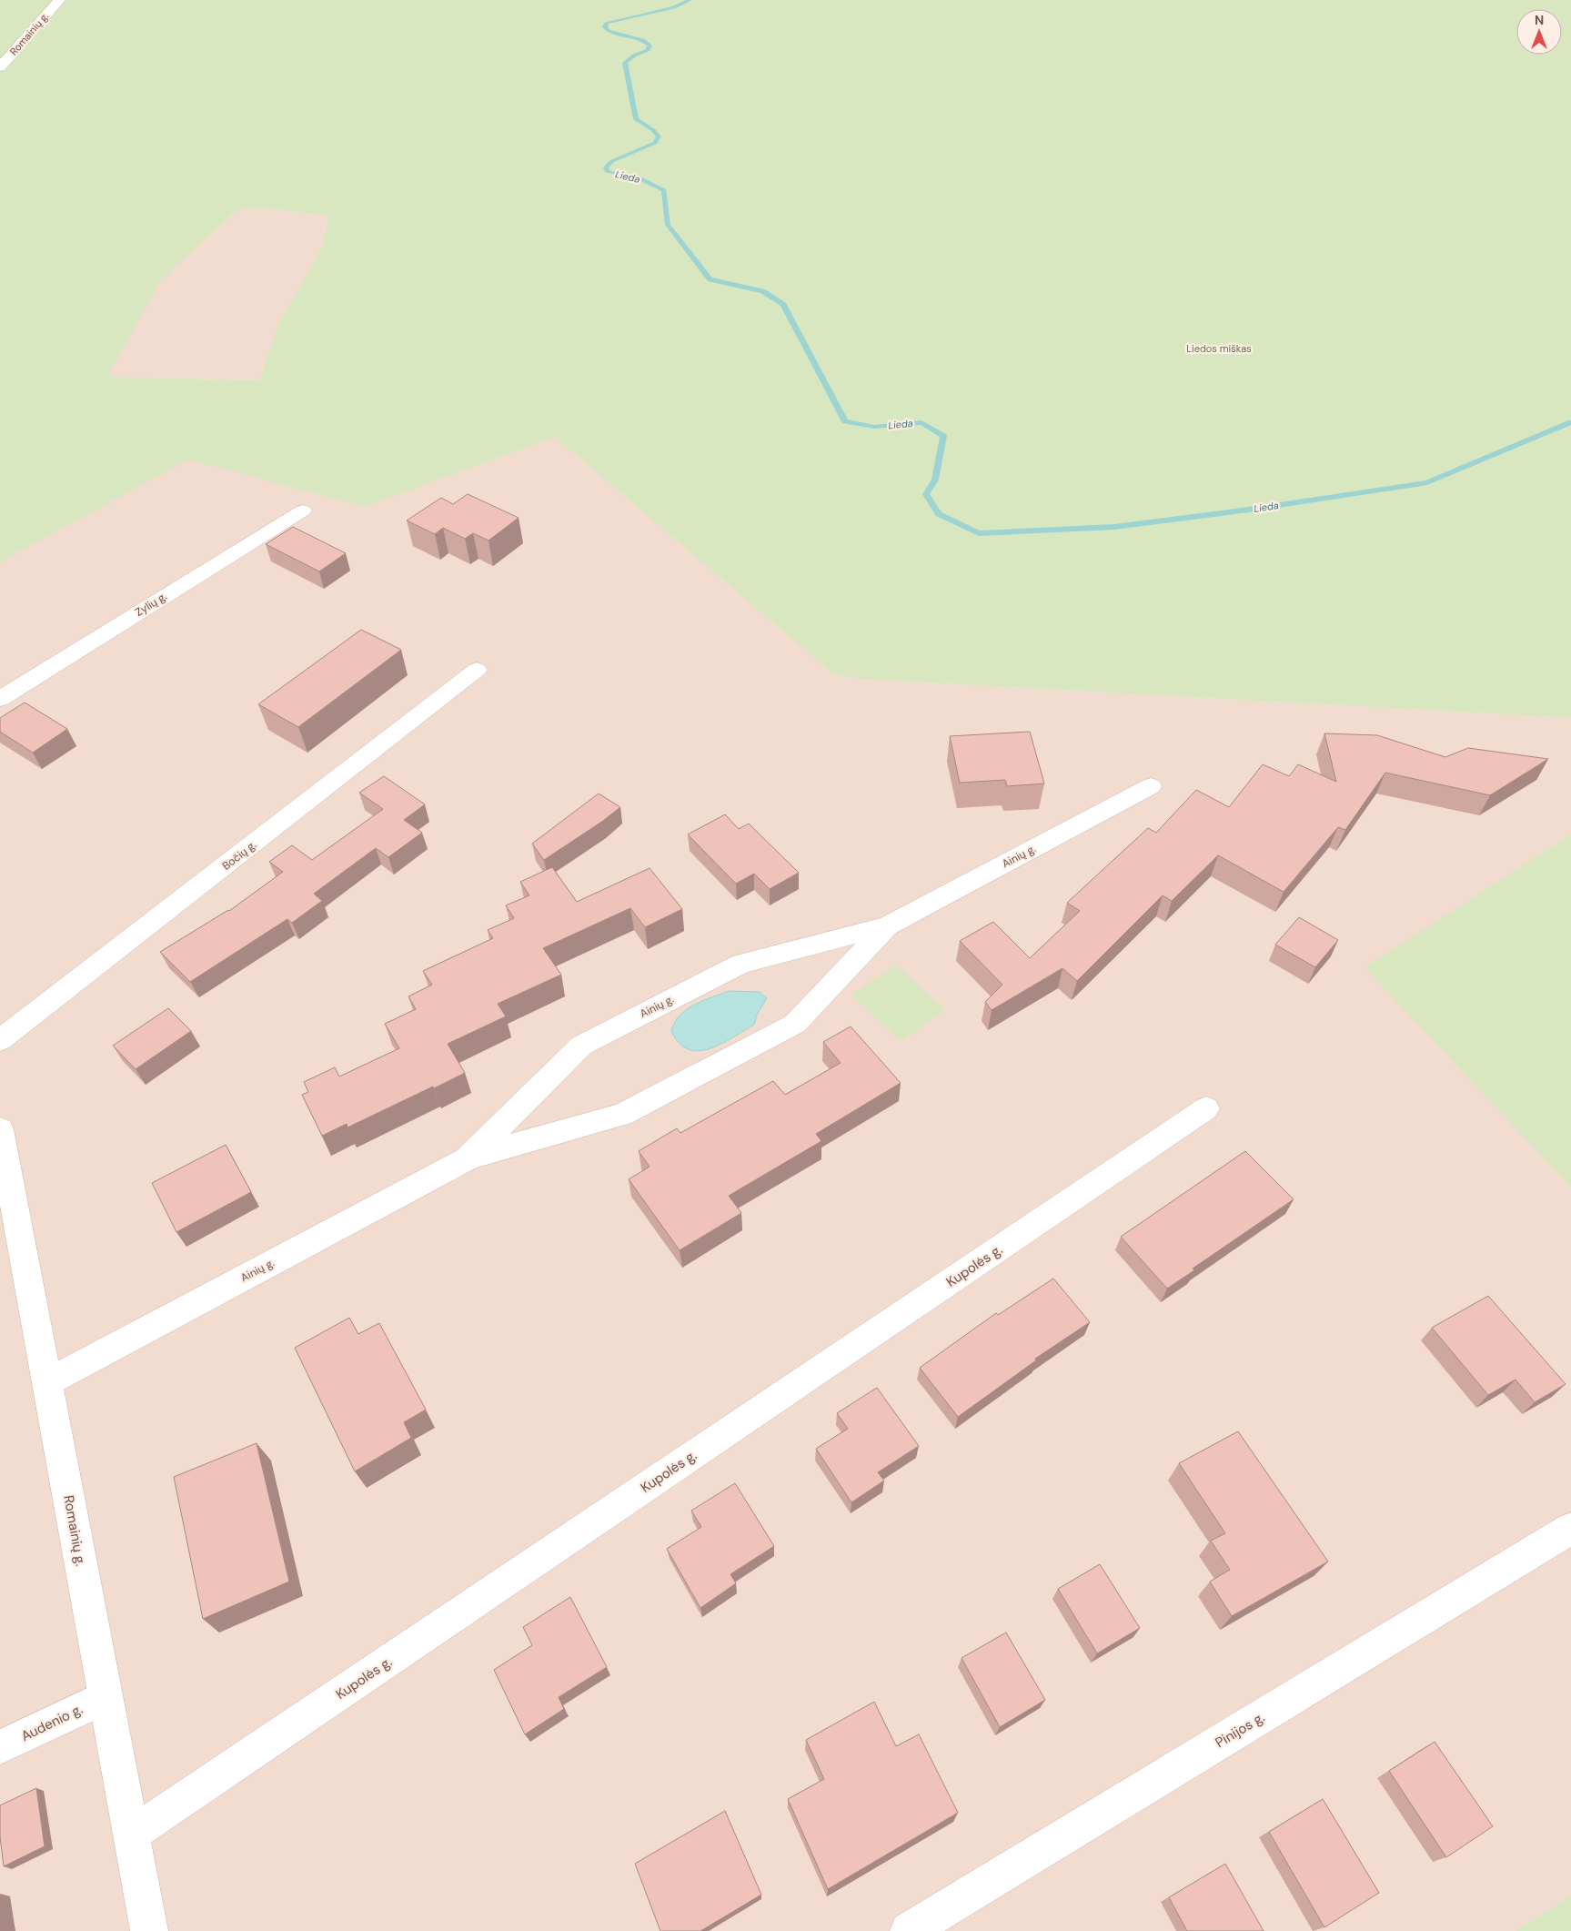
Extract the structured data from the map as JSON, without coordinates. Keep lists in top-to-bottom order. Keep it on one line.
{"streets":{"street":["Romainių g.","Zylių g.","Bočių g.","Ainių g.","Kupolės g.","Audenio g.","Pinijos g."]},"crossings":[["Romainių g.","Ainių g."],["Romainių g.","Kupolės g."],["Romainių g.","Audenio g."]],"water":["Lieda"],"parks":["Liedos miškas"],"north":"top"}
